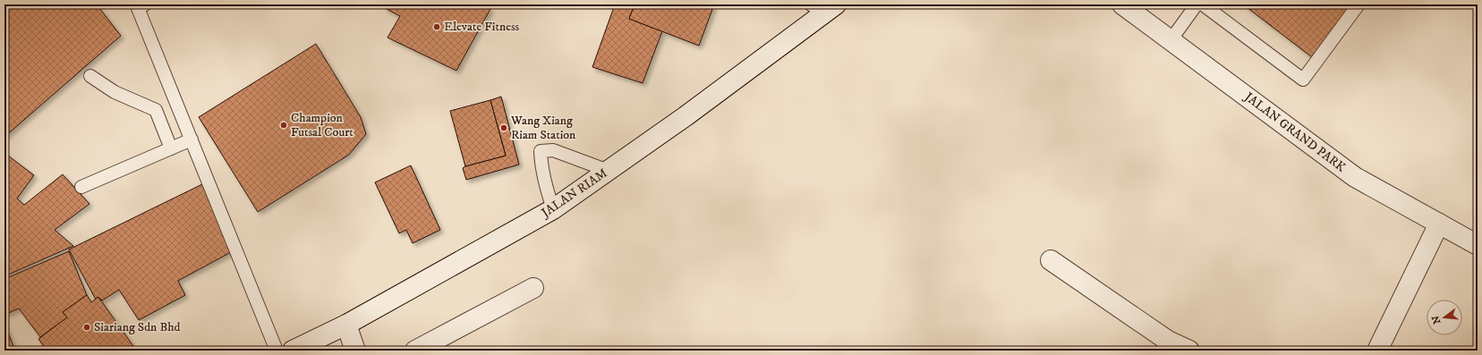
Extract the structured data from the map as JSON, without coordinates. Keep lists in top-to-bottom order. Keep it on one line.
{"streets":{"street":["JALAN GRAND PARK","JALAN RIAM"]},"places":["Elevate Fitness","Champion Futsal Court","Wang Xiang Riam Station","Siariang Sdn Bhd"],"north":"left"}
